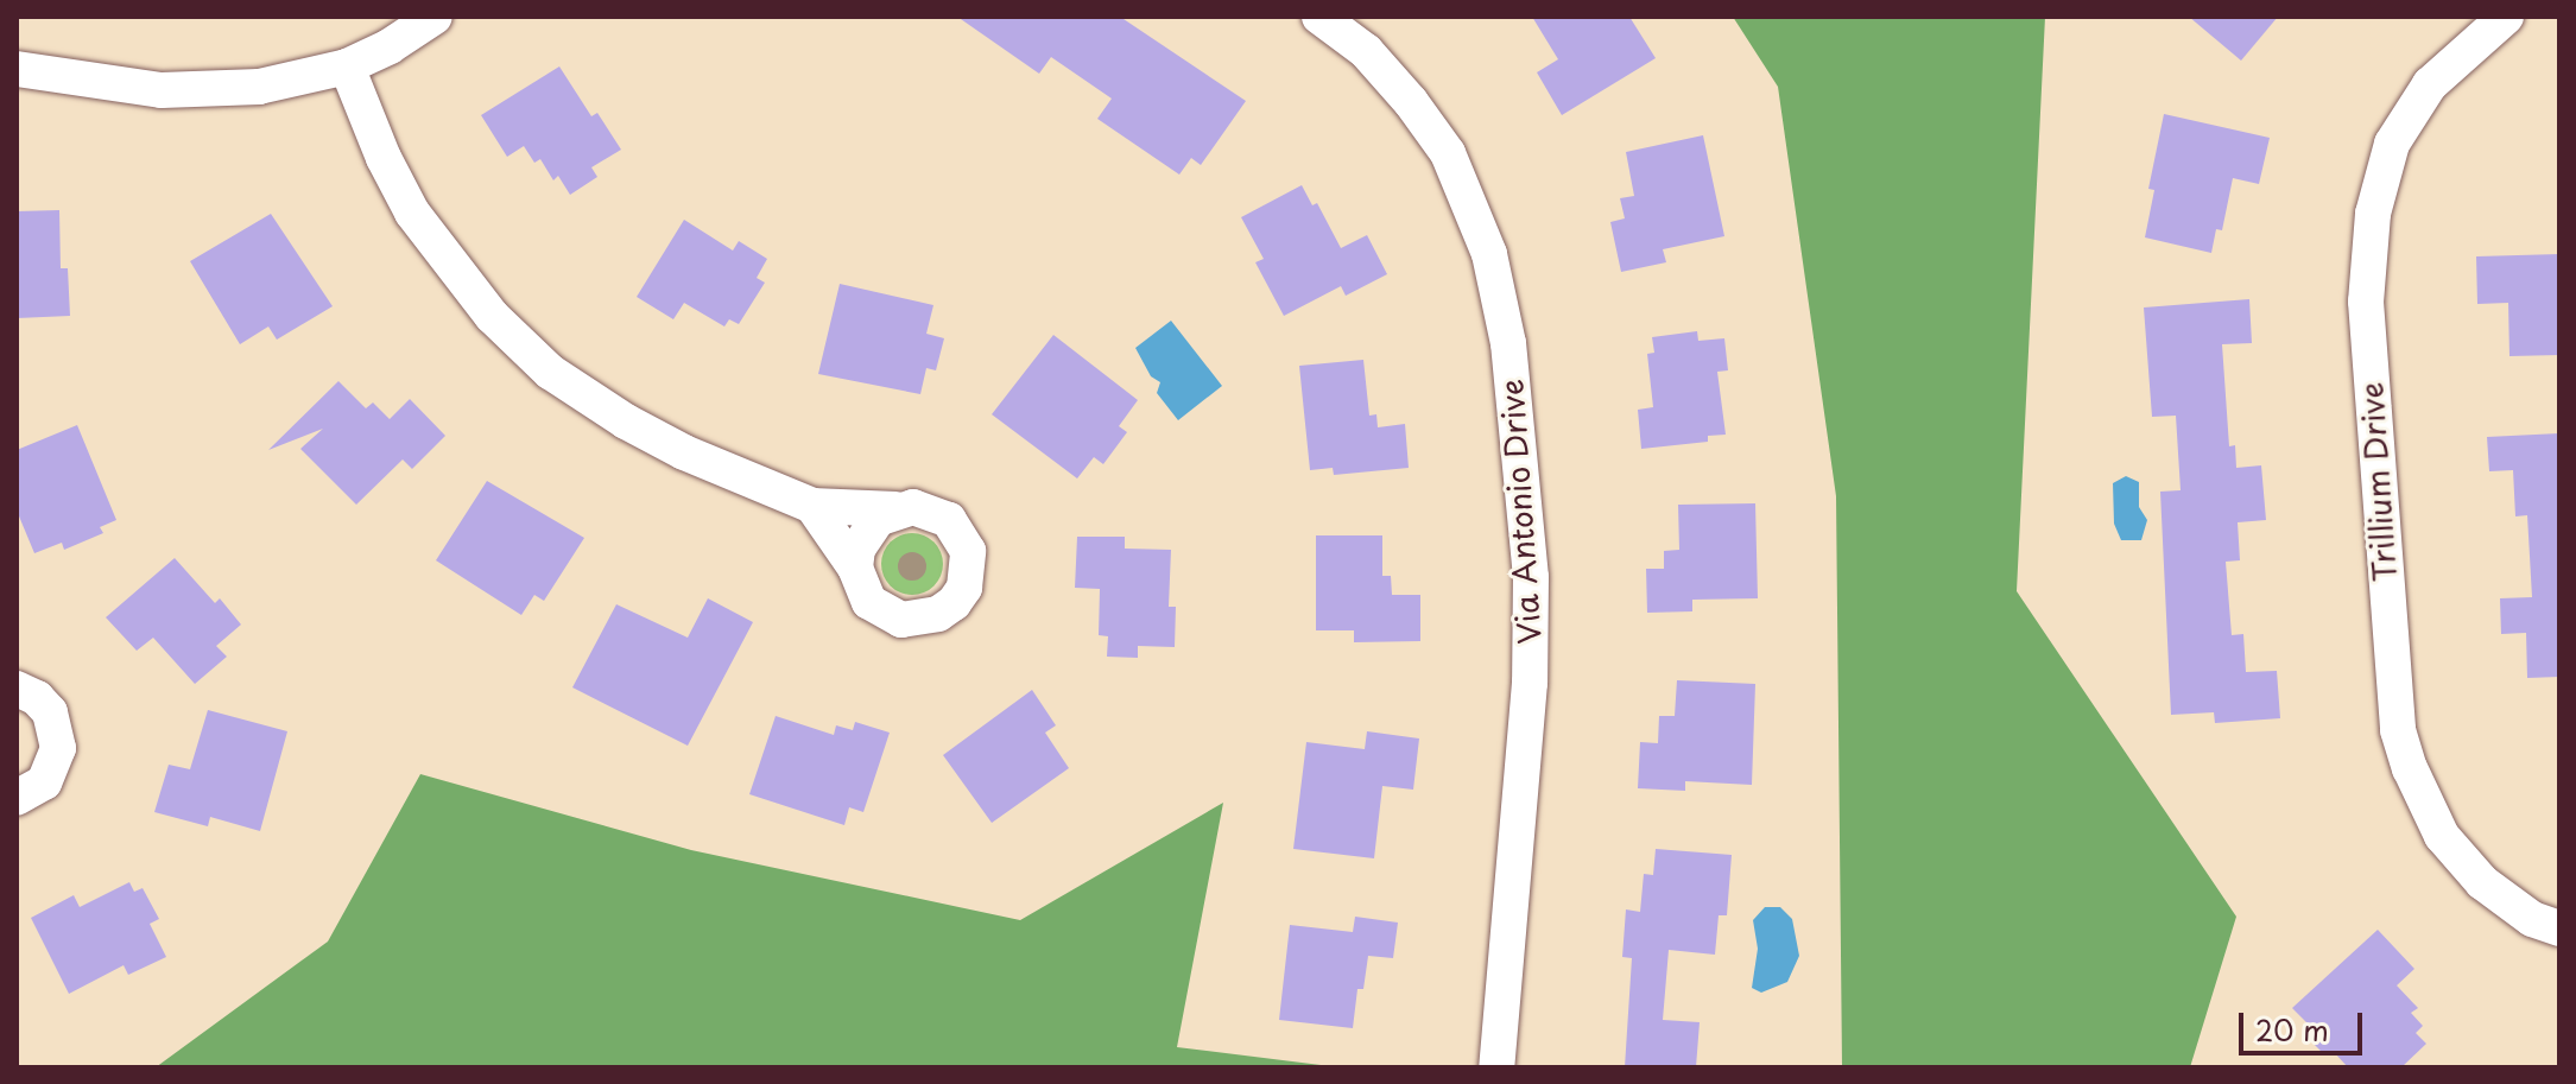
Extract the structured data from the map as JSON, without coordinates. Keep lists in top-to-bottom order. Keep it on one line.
{"streets":{"street":["Trillium Drive","Via Antonio Drive"]},"scale_bar":"20 m"}
